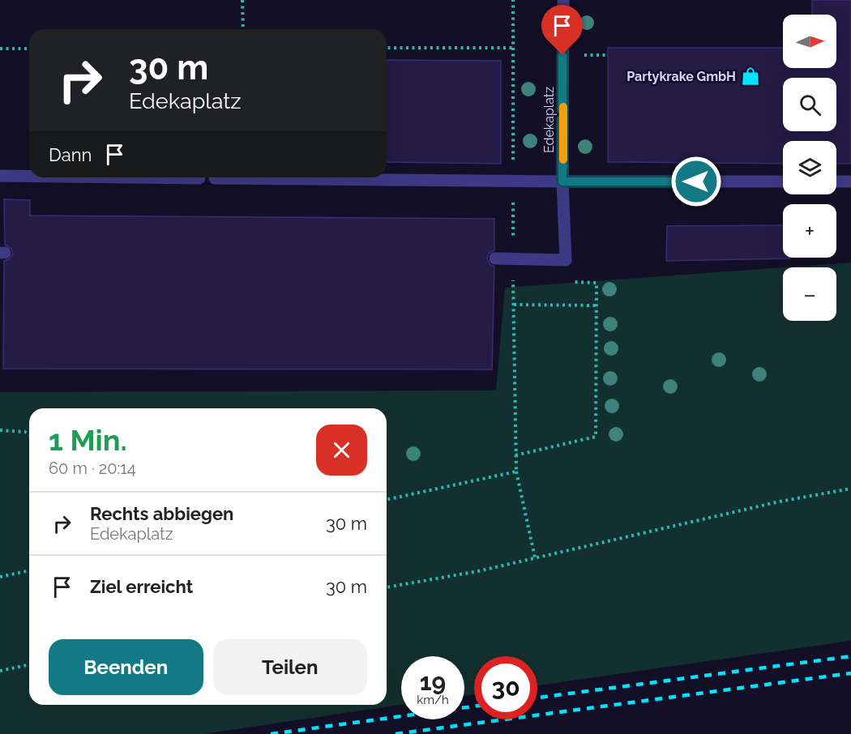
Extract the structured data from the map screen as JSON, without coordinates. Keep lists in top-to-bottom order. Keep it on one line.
{"streets":{"street":["Edekaplatz"]},"places":{"shop":["Partykrake GmbH"]},"north":"right","page":{"map_buttons":["+","−"],"turn":["30 m","Edekaplatz"],"then":"Dann","heading":["1 Min.","60 m · 20:14"],"list":[{"name":"Rechts abbiegen","note":"Edekaplatz","value":"30 m"},{"name":"Ziel erreicht","value":"30 m"}],"buttons":["Beenden","Teilen"],"speed":"19 km/h","limit":"30"}}
